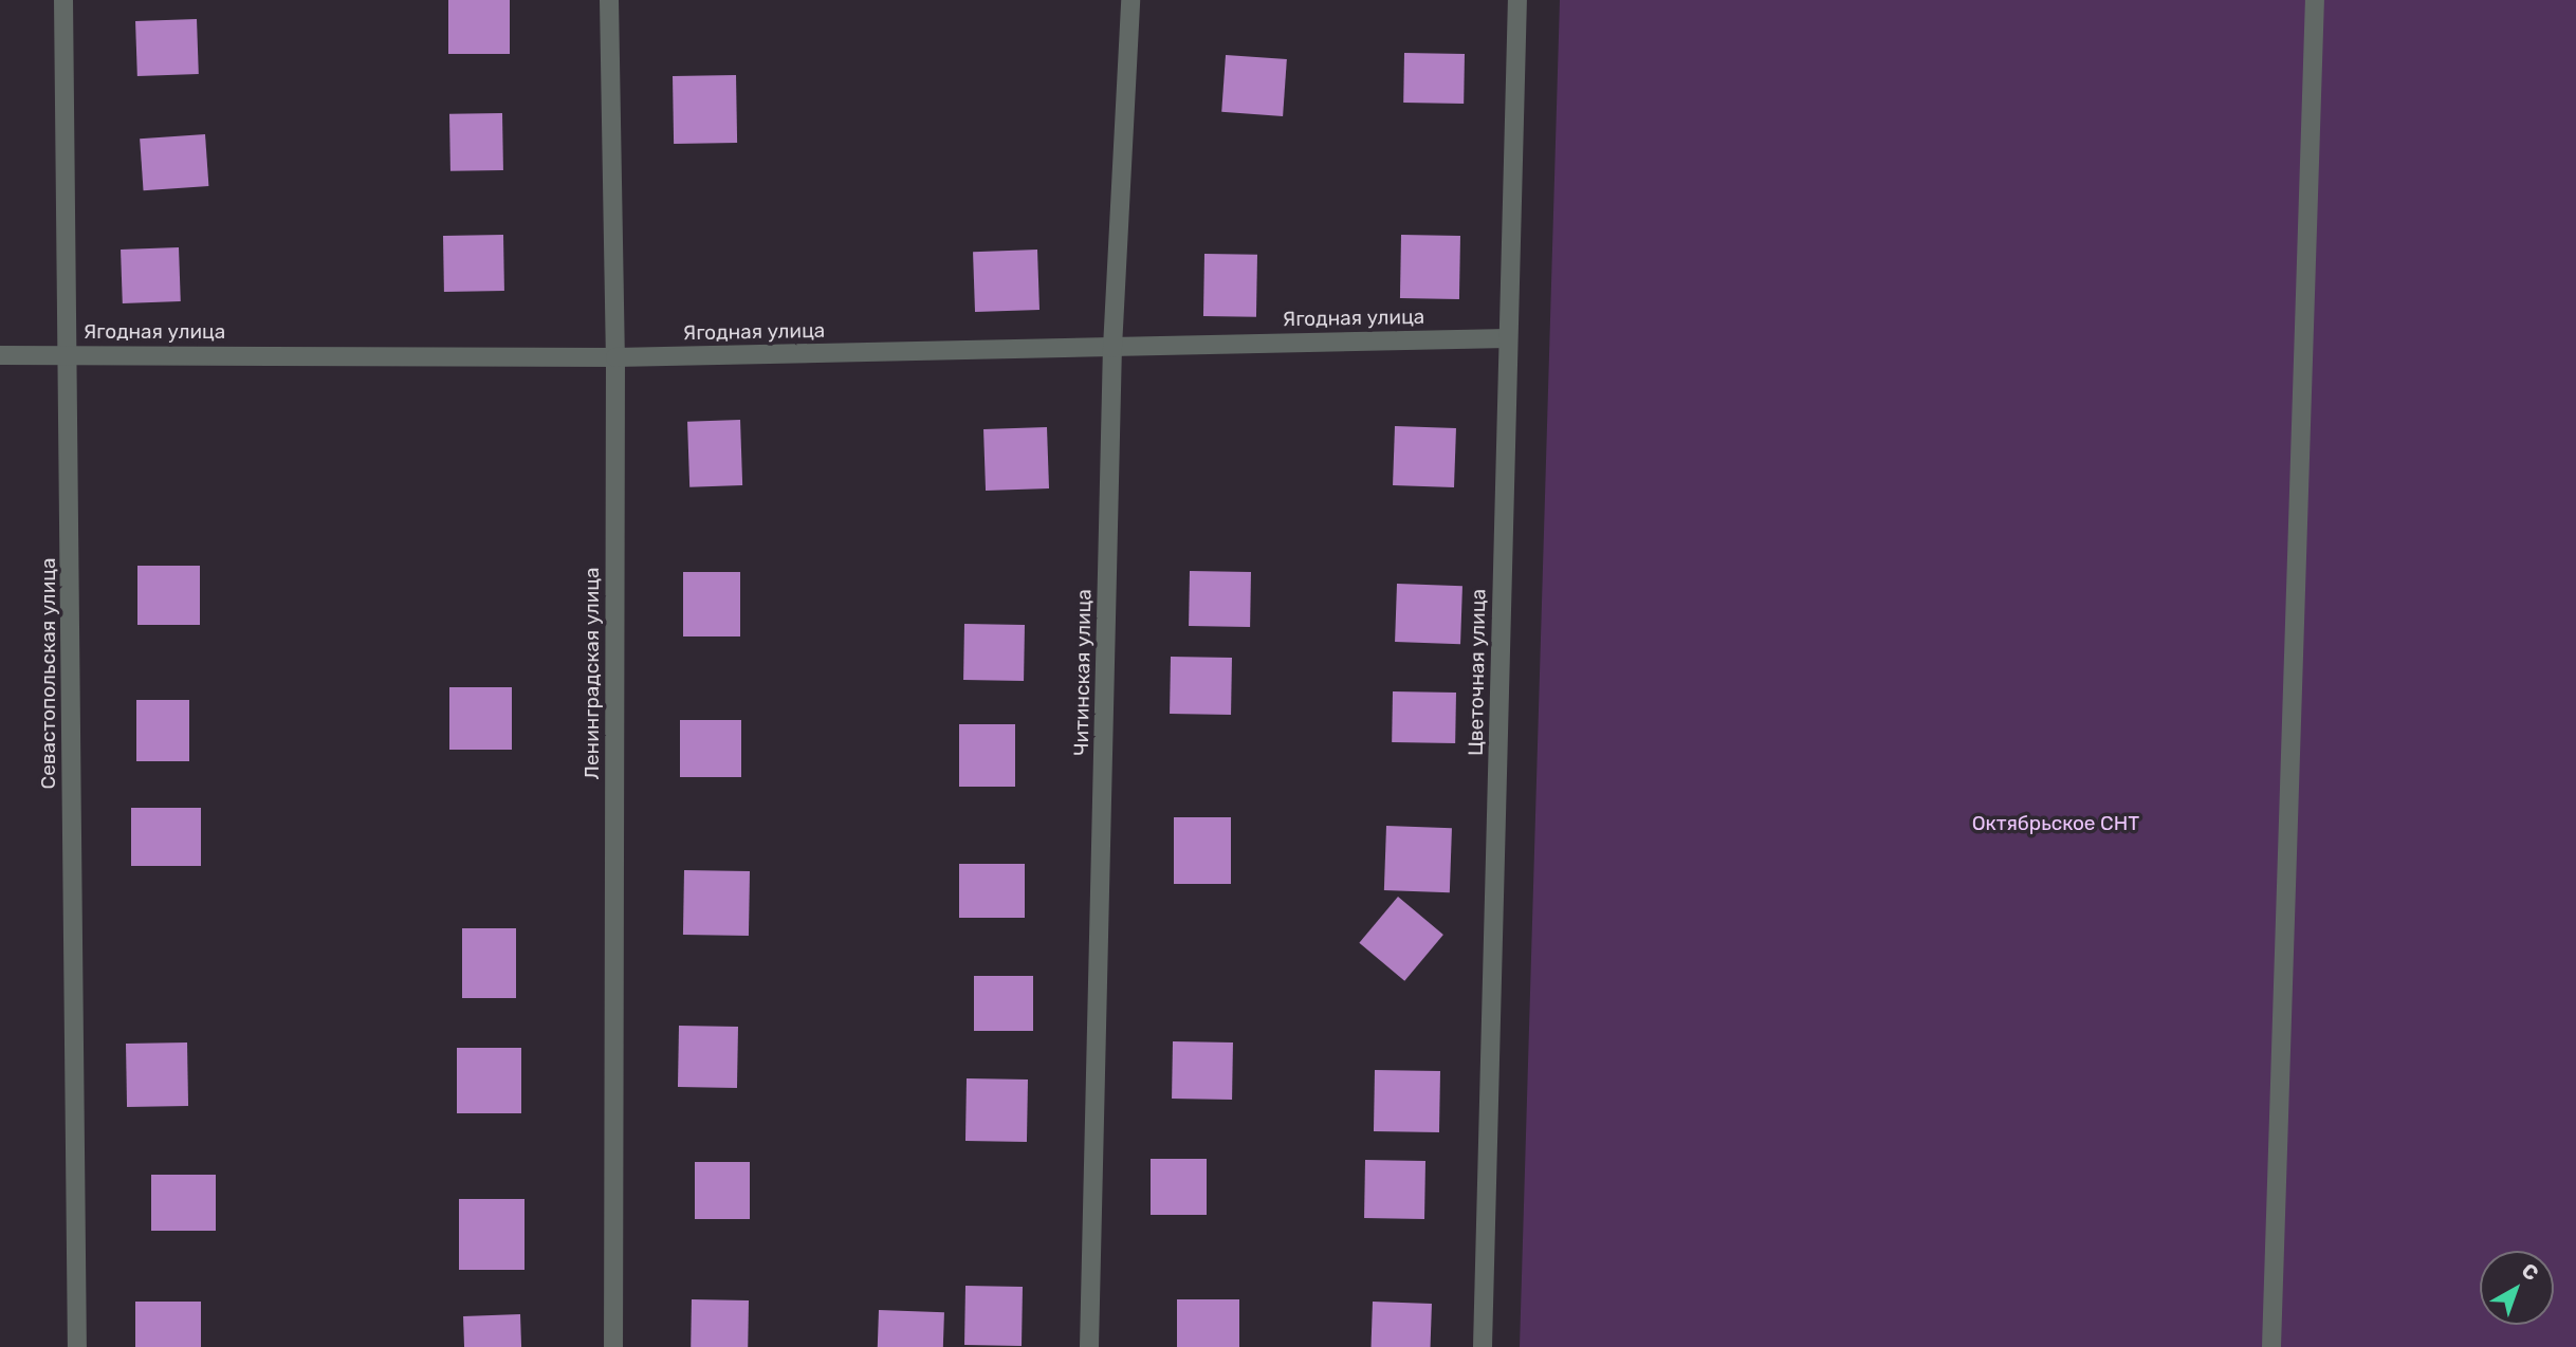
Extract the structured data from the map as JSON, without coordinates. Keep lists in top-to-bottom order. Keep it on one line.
{"streets":{"street":["Ягодная улица","Читинская улица","Цветочная улица","Севастопольская улица","Ленинградская улица"]},"crossings":[["Ягодная улица","Читинская улица"],["Ягодная улица","Цветочная улица"],["Ягодная улица","Севастопольская улица"],["Ягодная улица","Ленинградская улица"]],"parks":["Октябрьское СНТ"],"north":"top right"}
